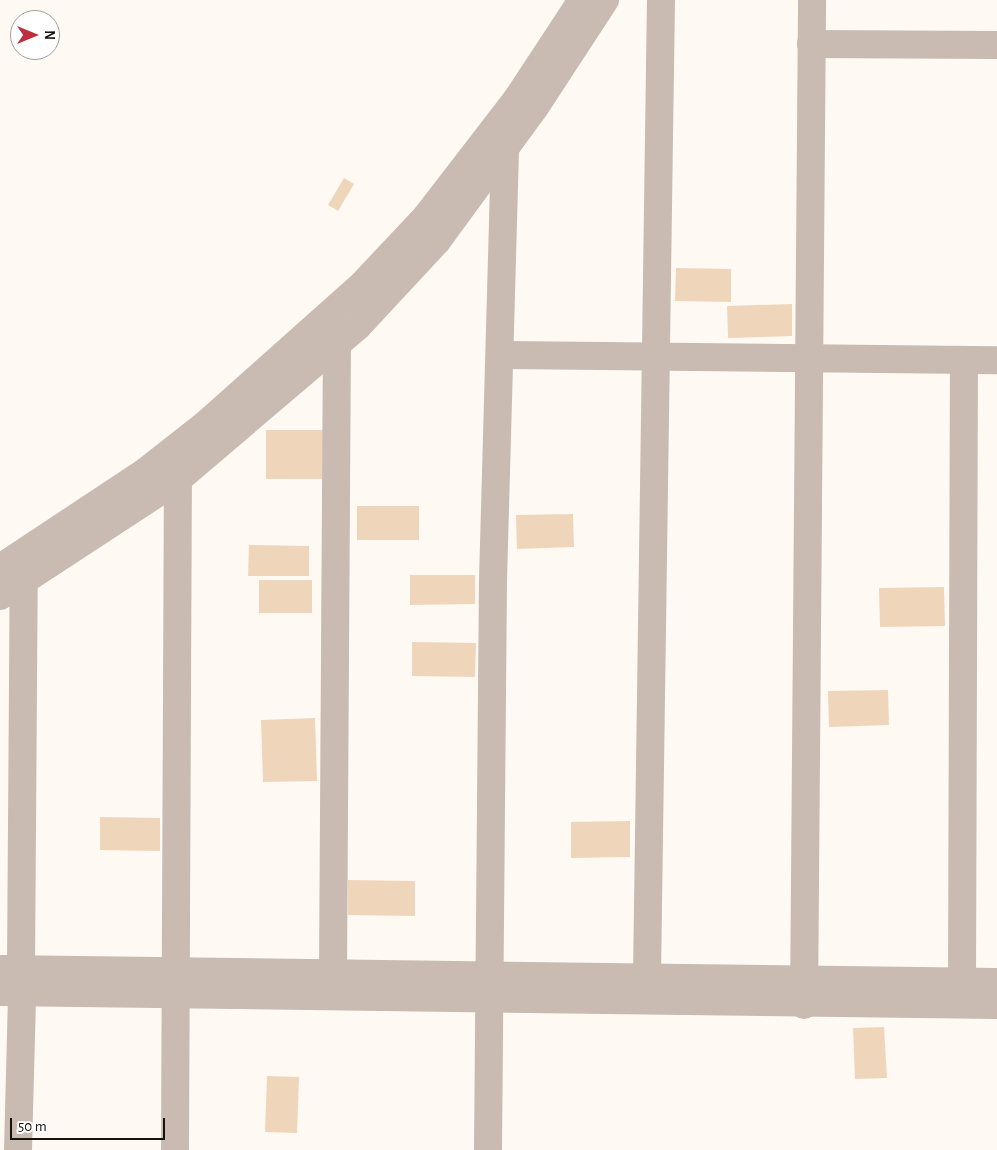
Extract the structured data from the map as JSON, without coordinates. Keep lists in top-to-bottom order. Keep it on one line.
{"scale_bar":"50 m","north":"right"}
